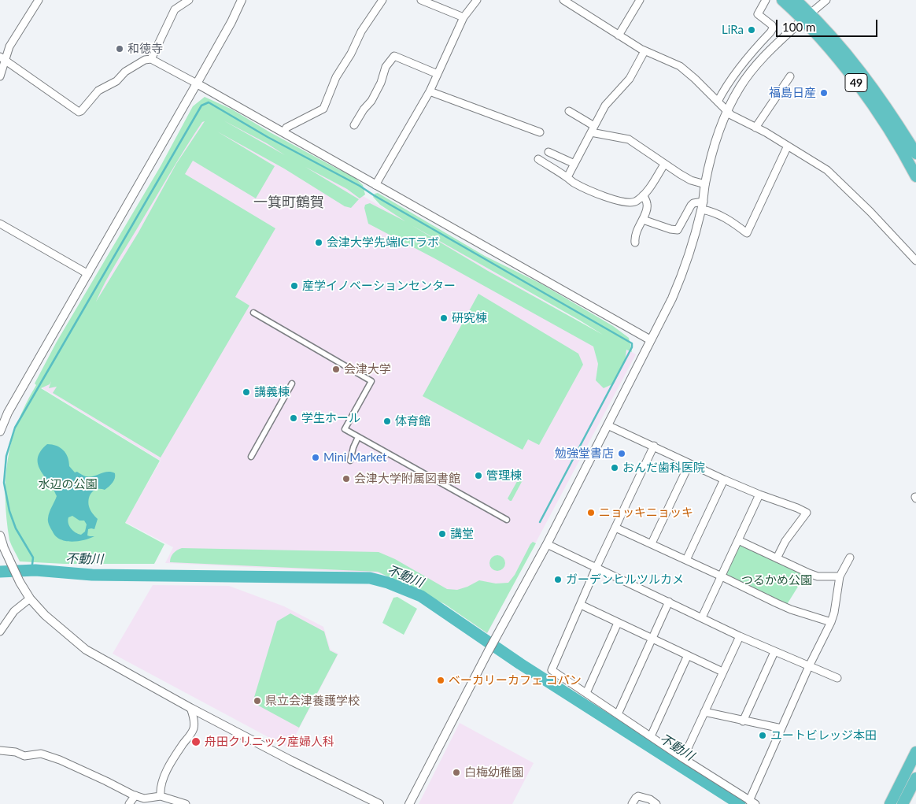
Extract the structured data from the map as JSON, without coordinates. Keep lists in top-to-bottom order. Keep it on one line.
{"streets":{"highway":["49"]},"districts":["一箕町鶴賀"],"water":["不動川"],"parks":["水辺の公園","つるかめ公園"],"places":["LiRa","和徳寺","福島日産","会津大学先端ICTラボ","産学イノベーションセンター","研究棟","会津大学","講義棟","学生ホール","体育館","勉強堂書店","Mini Market","おんだ歯科医院","管理棟","会津大学附属図書館","ニョッキニョッキ","講堂","ガーデンヒルツルカメ","ベーカリーカフェ コパン","県立会津養護学校","ユートビレッジ本田","舟田クリニック産婦人科","白梅幼稚園"],"scale_bar":"100 m"}
